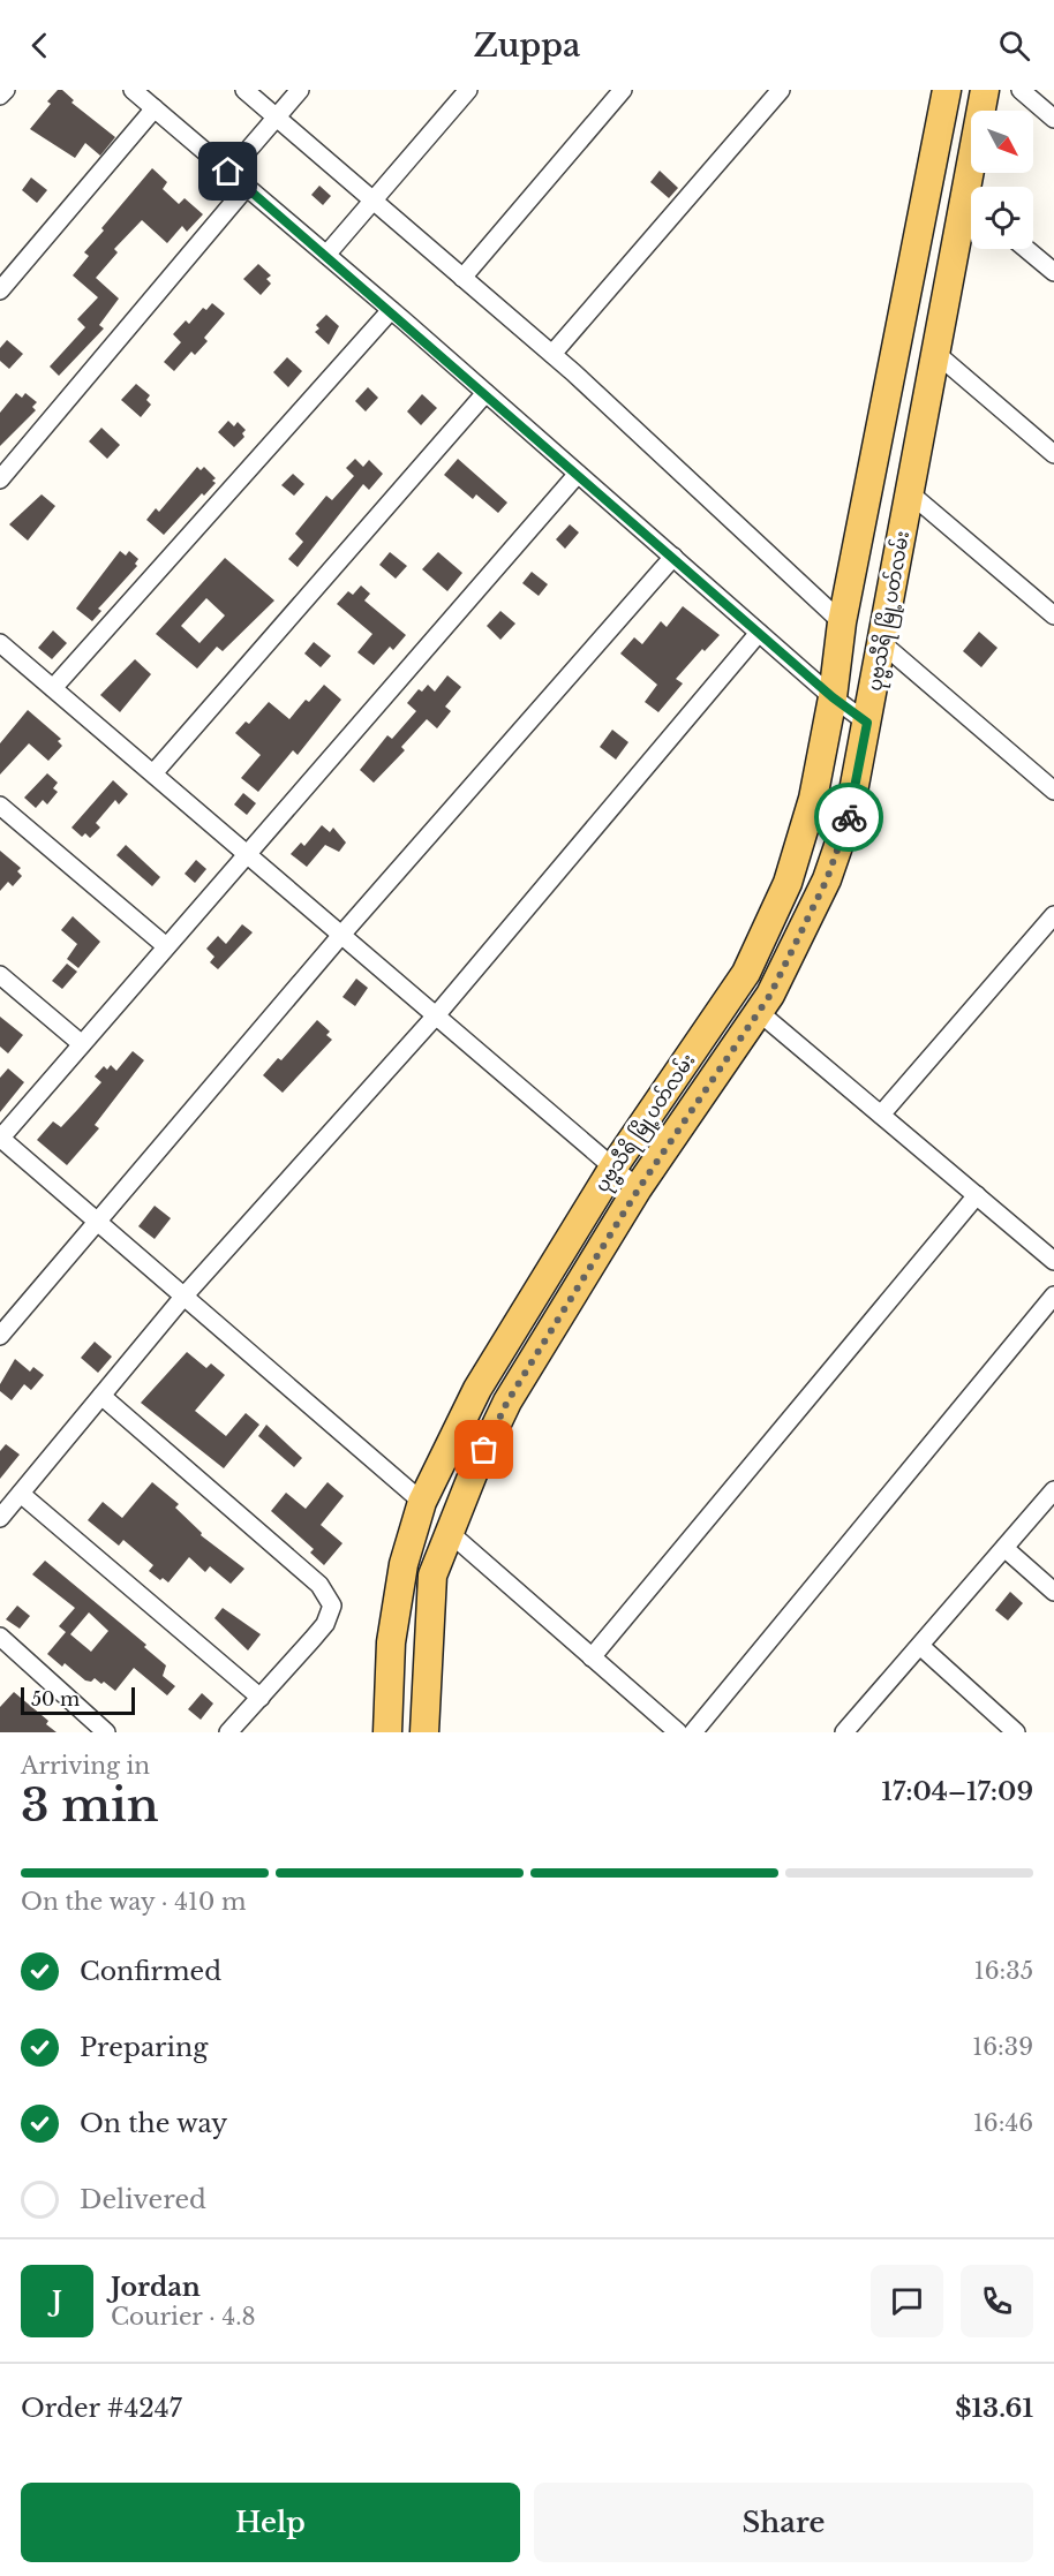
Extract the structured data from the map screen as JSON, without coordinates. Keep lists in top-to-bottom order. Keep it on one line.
{"streets":{"main road":["ပုဗ္ဗသီရိ မြို့ပတ်လမ်း"]},"scale_bar":"50 m","north":"bottom right","page":{"header":"Zuppa","scale":"50 m","heading":["3 min","Arriving in","17:04–17:09"],"panel":["Jordan","Courier · 4.8","Order #4247","$13.61"],"bar":"On the way · 410 m","list":[["Confirmed","16:35"],["Preparing","16:39"],["On the way","16:46"],"Delivered"],"round":"J","buttons":["Help","Share"]}}
